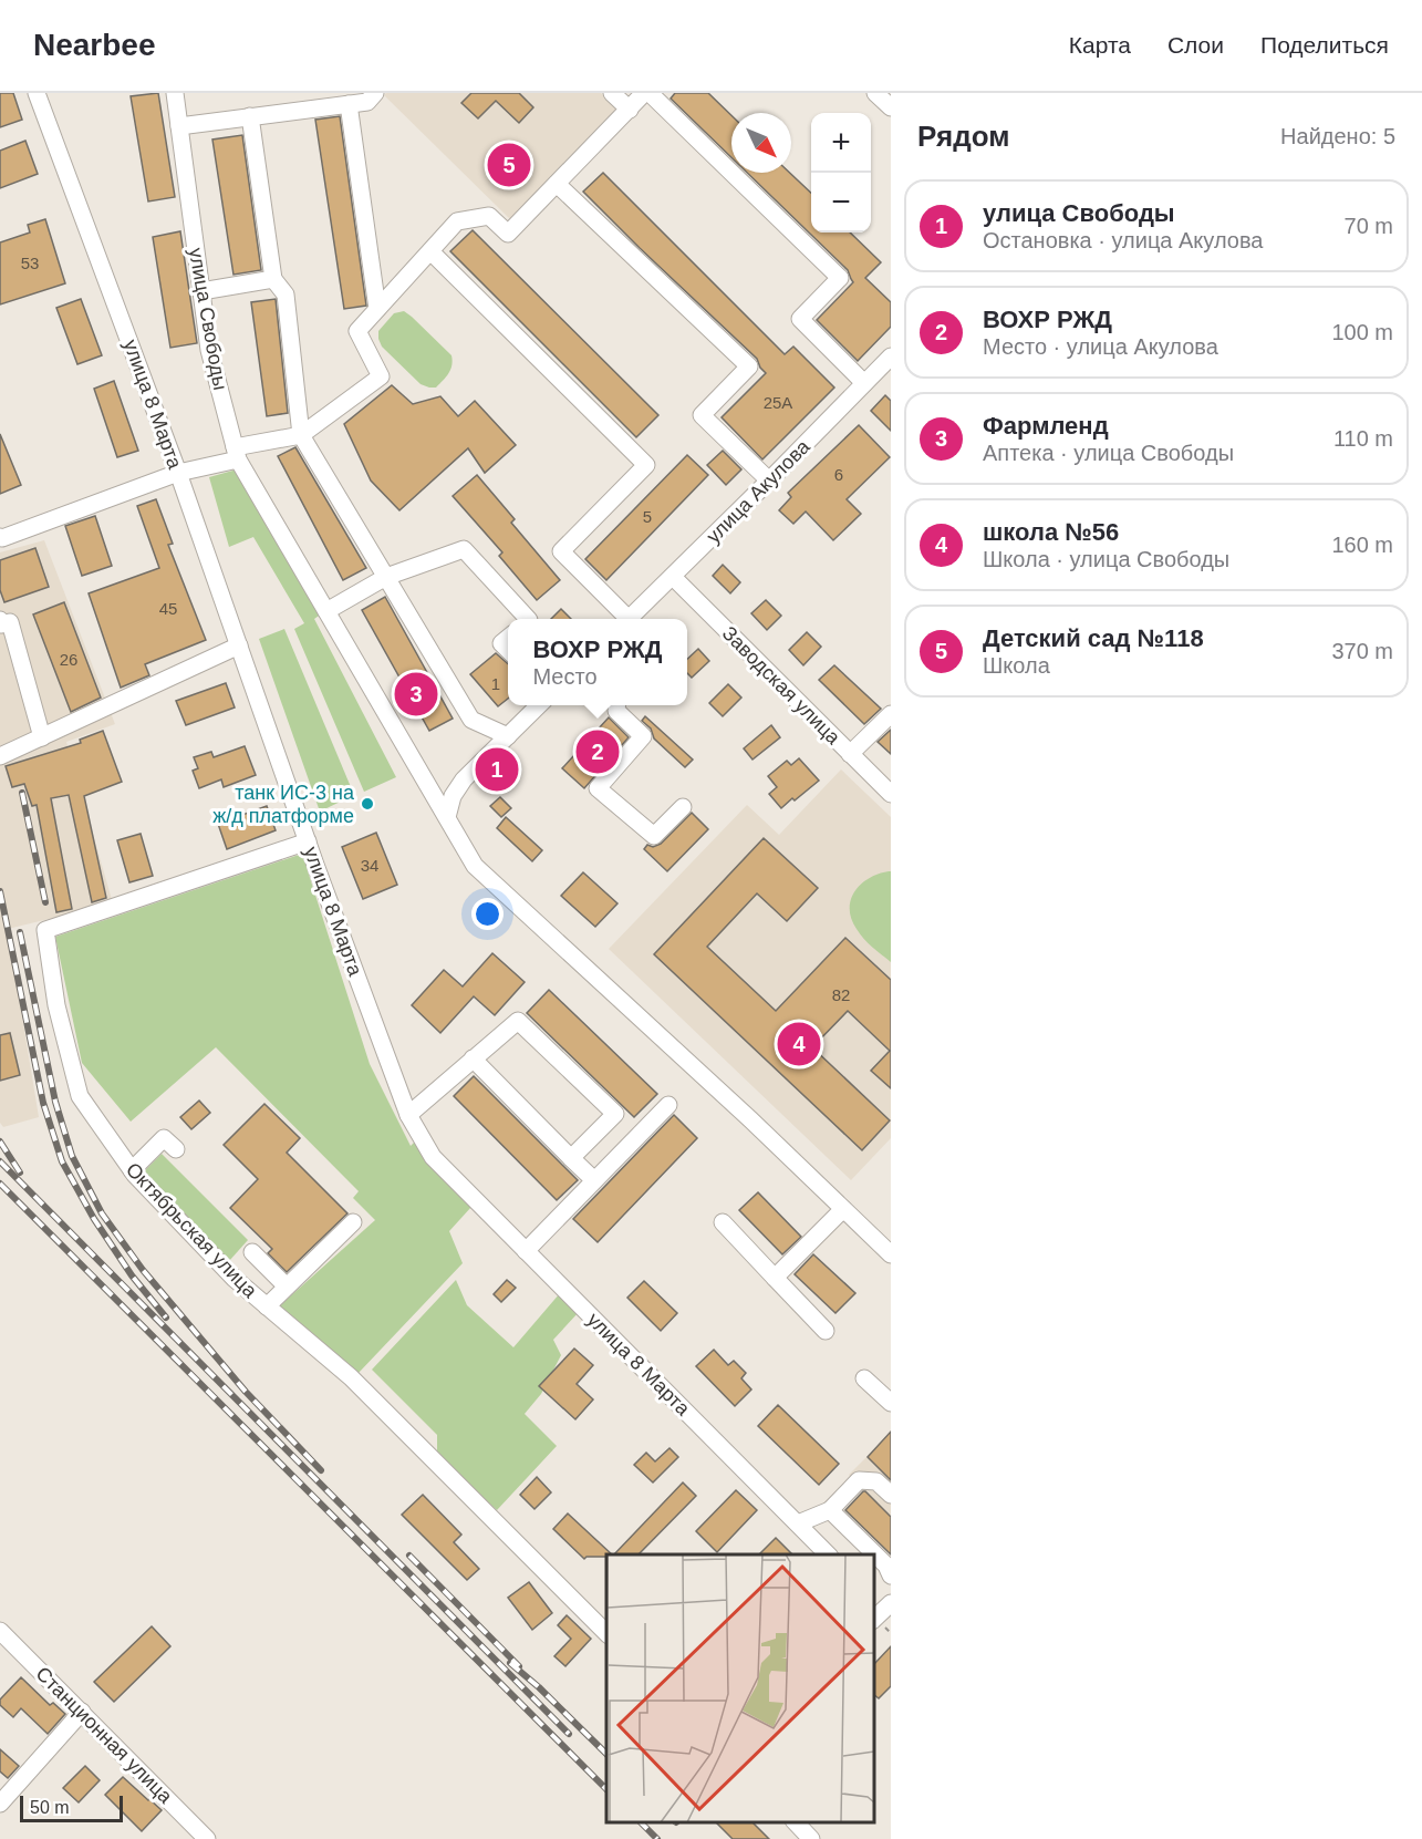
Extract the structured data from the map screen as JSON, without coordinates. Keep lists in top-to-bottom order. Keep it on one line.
{"streets":{"street":["улица Свободы","улица 8 Марта","улица Акулова","Заводская улица","Октябрьская улица","Станционная улица"]},"crossings":[["улица 8 Марта","Октябрьская улица"],["улица Акулова","Заводская улица"]],"places":["танк ИС-3 на ж/д платформе"],"house_numbers":["53","25А","6","5","45","26","1","34","82"],"scale_bar":"50 m","north":"bottom right","page":{"header":"Nearbee","nav":["Карта","Слои","Поделиться"],"heading":["Рядом","Найдено: 5"],"map_buttons":["+","−"],"pins":["5","3","2","1","4"],"list":[{"mark":"1","name":"улица Свободы","note":"Остановка · улица Акулова","value":"70 m"},{"mark":"2","name":"ВОХР РЖД","note":"Место · улица Акулова","value":"100 m"},{"mark":"3","name":"Фармленд","note":"Аптека · улица Свободы","value":"110 m"},{"mark":"4","name":"школа №56","note":"Школа · улица Свободы","value":"160 m"},{"mark":"5","name":"Детский сад №118","note":"Школа","value":"370 m"}],"popup":["ВОХР РЖД","Место"],"scale":"50 m"}}
